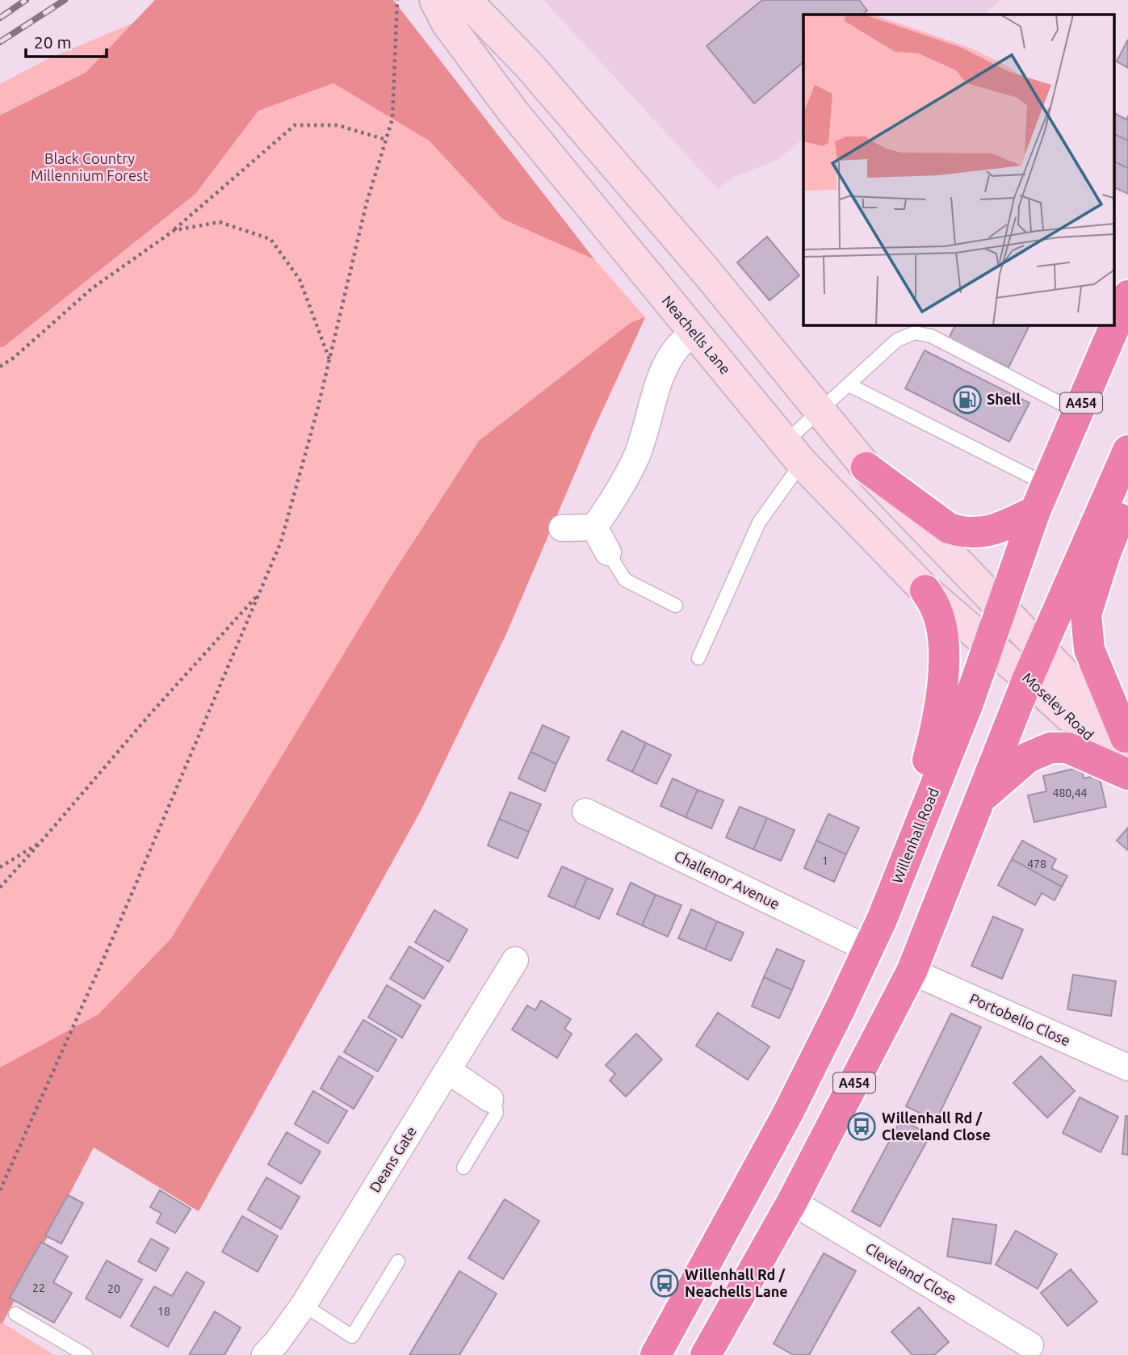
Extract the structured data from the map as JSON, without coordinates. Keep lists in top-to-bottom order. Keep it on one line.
{"streets":{"highway":["A454","Willenhall Road"],"street":["Neachells Lane","Moseley Road","Challenor Avenue","Portobello Close","Deans Gate","Cleveland Close"]},"crossings":[["Neachells Lane","Moseley Road"],["Neachells Lane","Willenhall Road"],["A454","Moseley Road"],["A454","Portobello Close"],["A454","Cleveland Close"],["Moseley Road","Willenhall Road"],["Willenhall Road","Challenor Avenue"]],"parks":["Black Country Millennium Forest"],"places":{"fuel station":["Shell"],"bus stop":["Willenhall Rd / Cleveland Close","Willenhall Rd / Neachells Lane"]},"house_numbers":["480,44","1","478","22","20","18"],"scale_bar":"20 m"}
